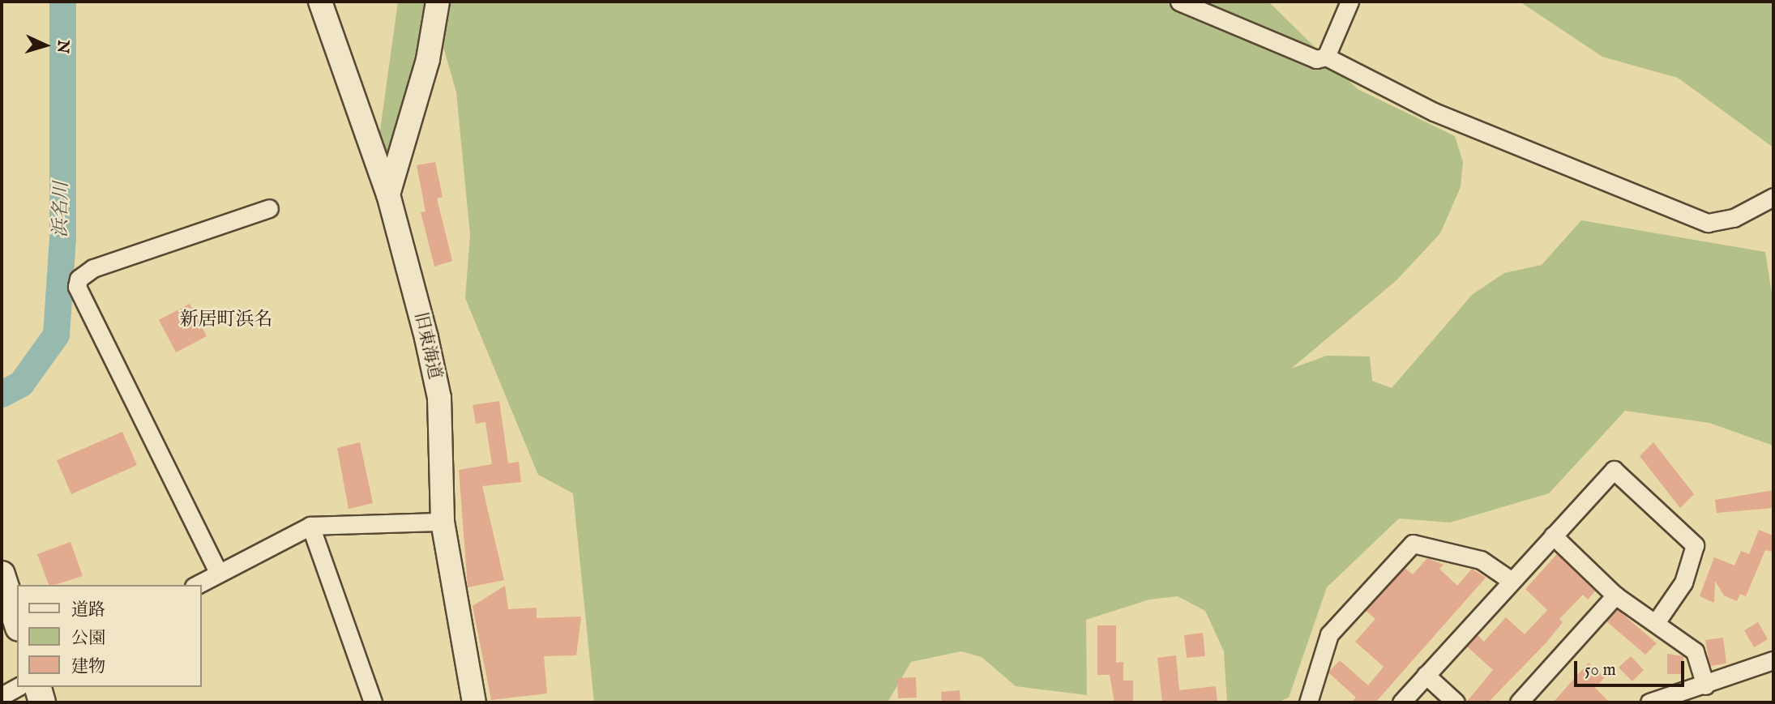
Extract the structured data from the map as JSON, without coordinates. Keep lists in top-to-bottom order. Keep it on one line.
{"streets":{"street":["旧東海道"]},"districts":["新居町浜名"],"water":["浜名川"],"legend":["道路","公園","建物"],"scale_bar":"50 m","north":"right"}
